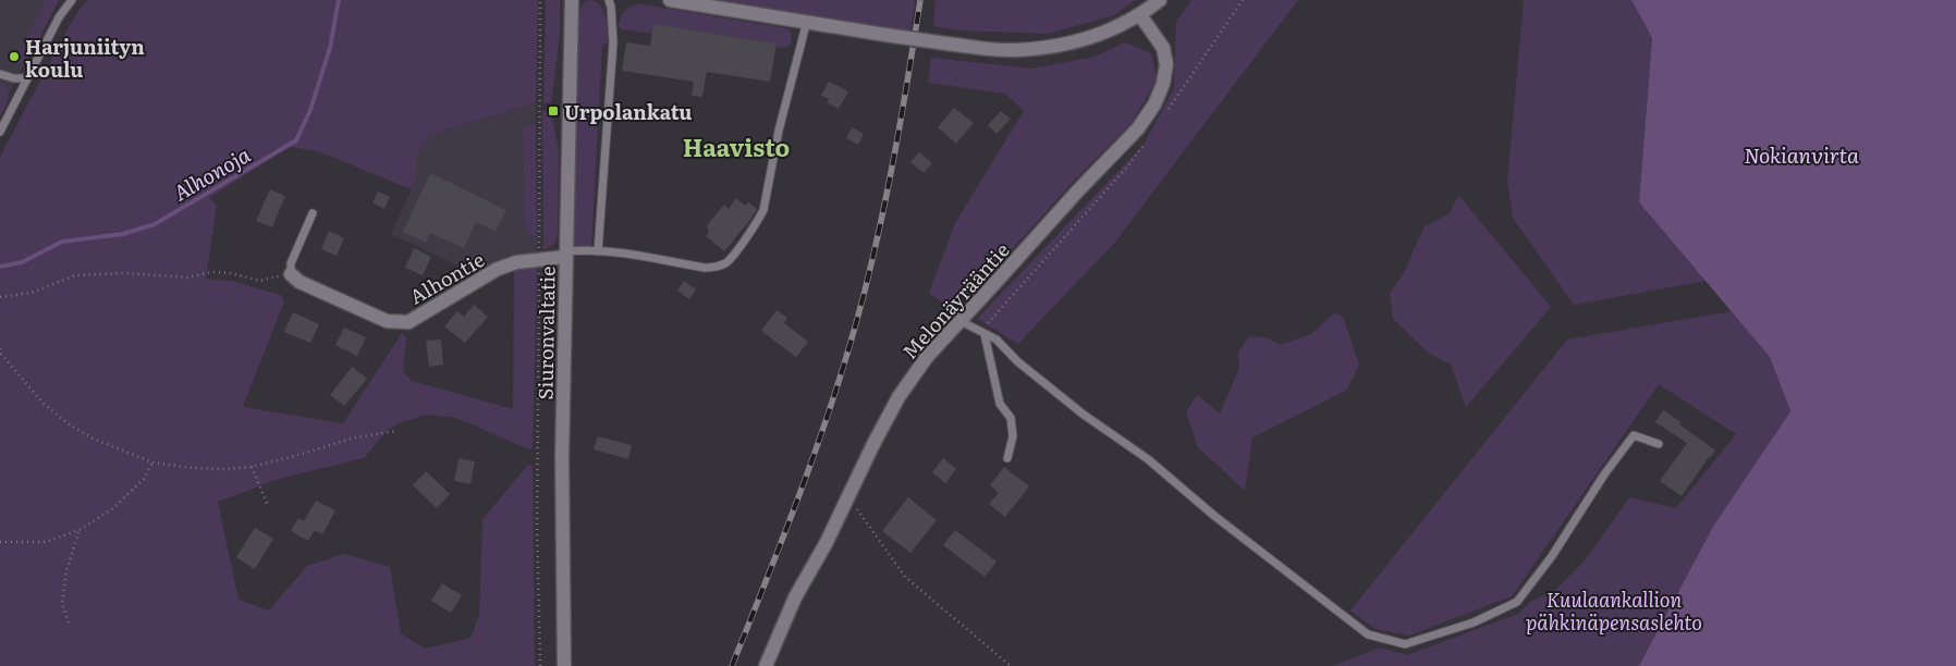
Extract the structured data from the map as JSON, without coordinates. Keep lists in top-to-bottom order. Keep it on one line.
{"streets":{"street":["Alhontie","Melonäyrääntie","Siuronvaltatie"]},"crossings":[["Alhontie","Siuronvaltatie"]],"districts":["Haavisto"],"water":["Nokianvirta","Alhonoja"],"parks":["Kuulaankallion pähkinäpensaslehto"],"places":{"other":["Harjuniityn koulu"],"transit":["Urpolankatu"]}}
